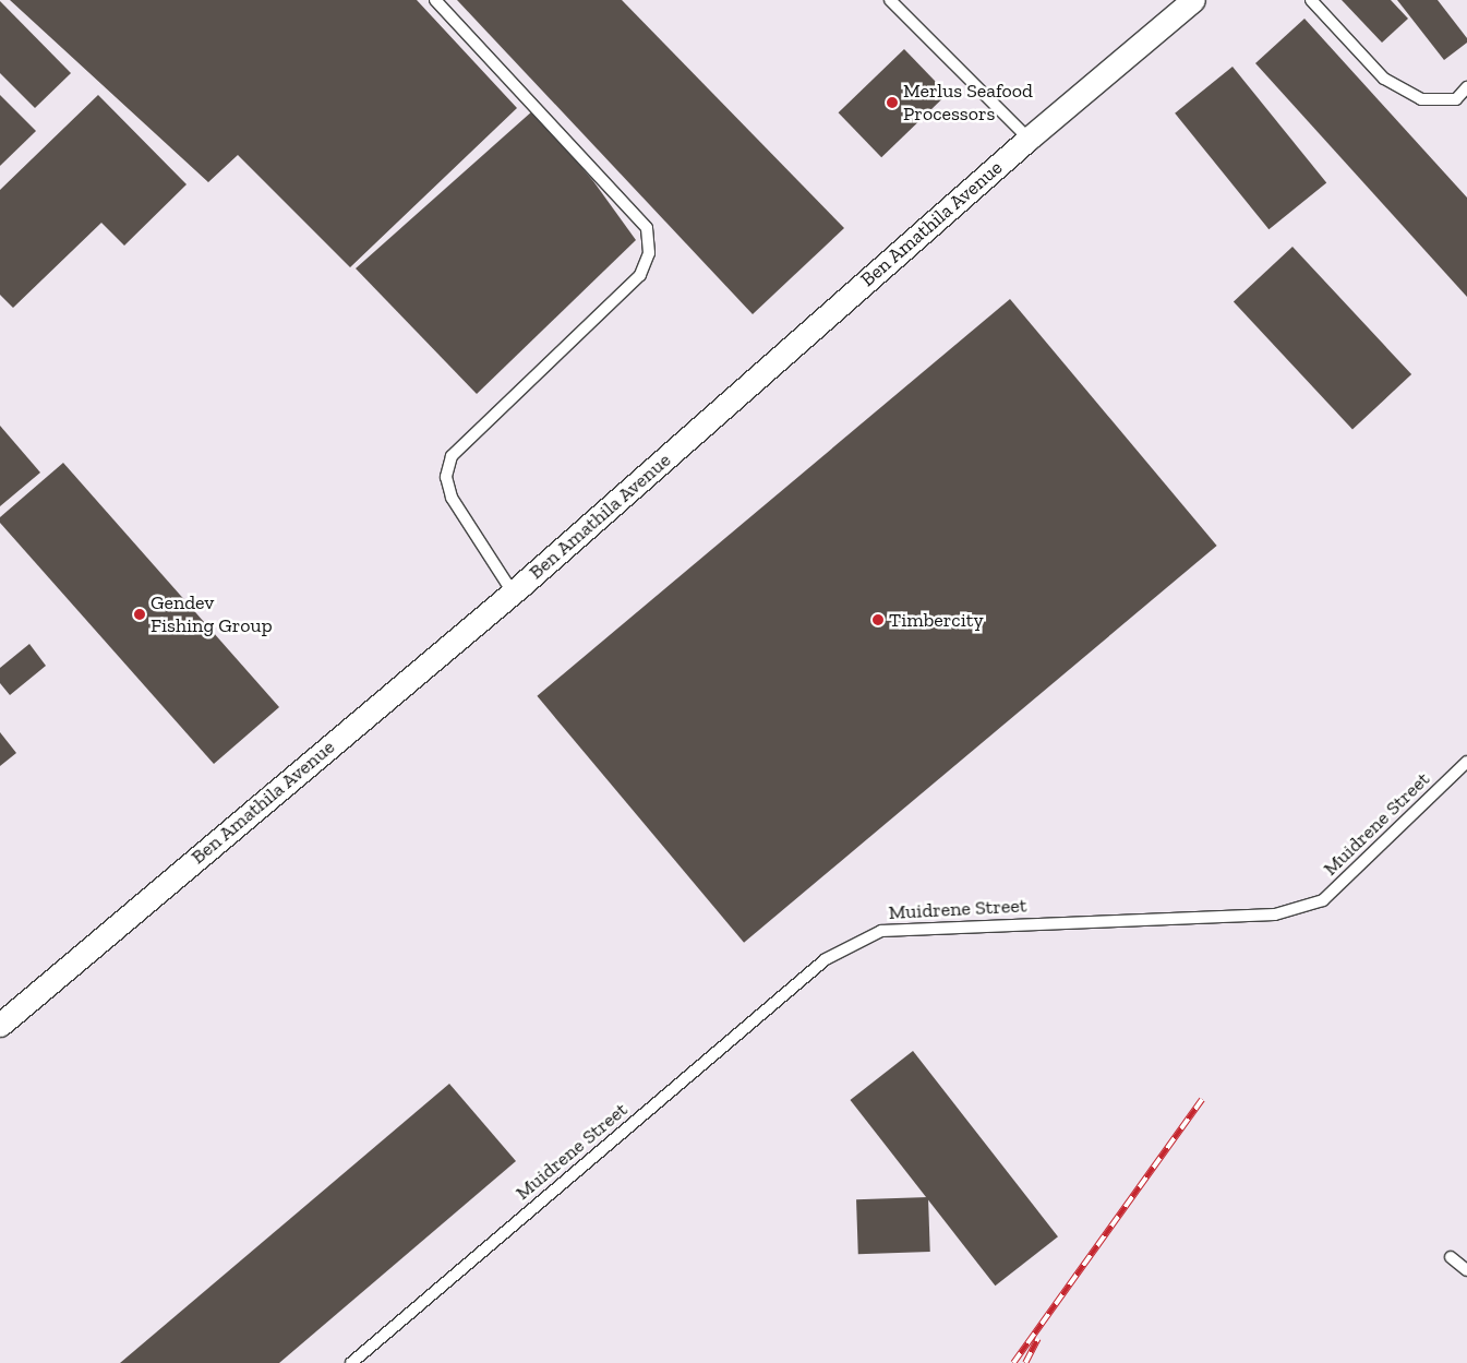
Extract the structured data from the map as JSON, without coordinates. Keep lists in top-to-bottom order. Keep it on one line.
{"streets":{"street":["Ben Amathila Avenue"],"lane":["Muidrene Street"]},"places":["Merlus Seafood Processors","Gendev Fishing Group","Timbercity"]}
